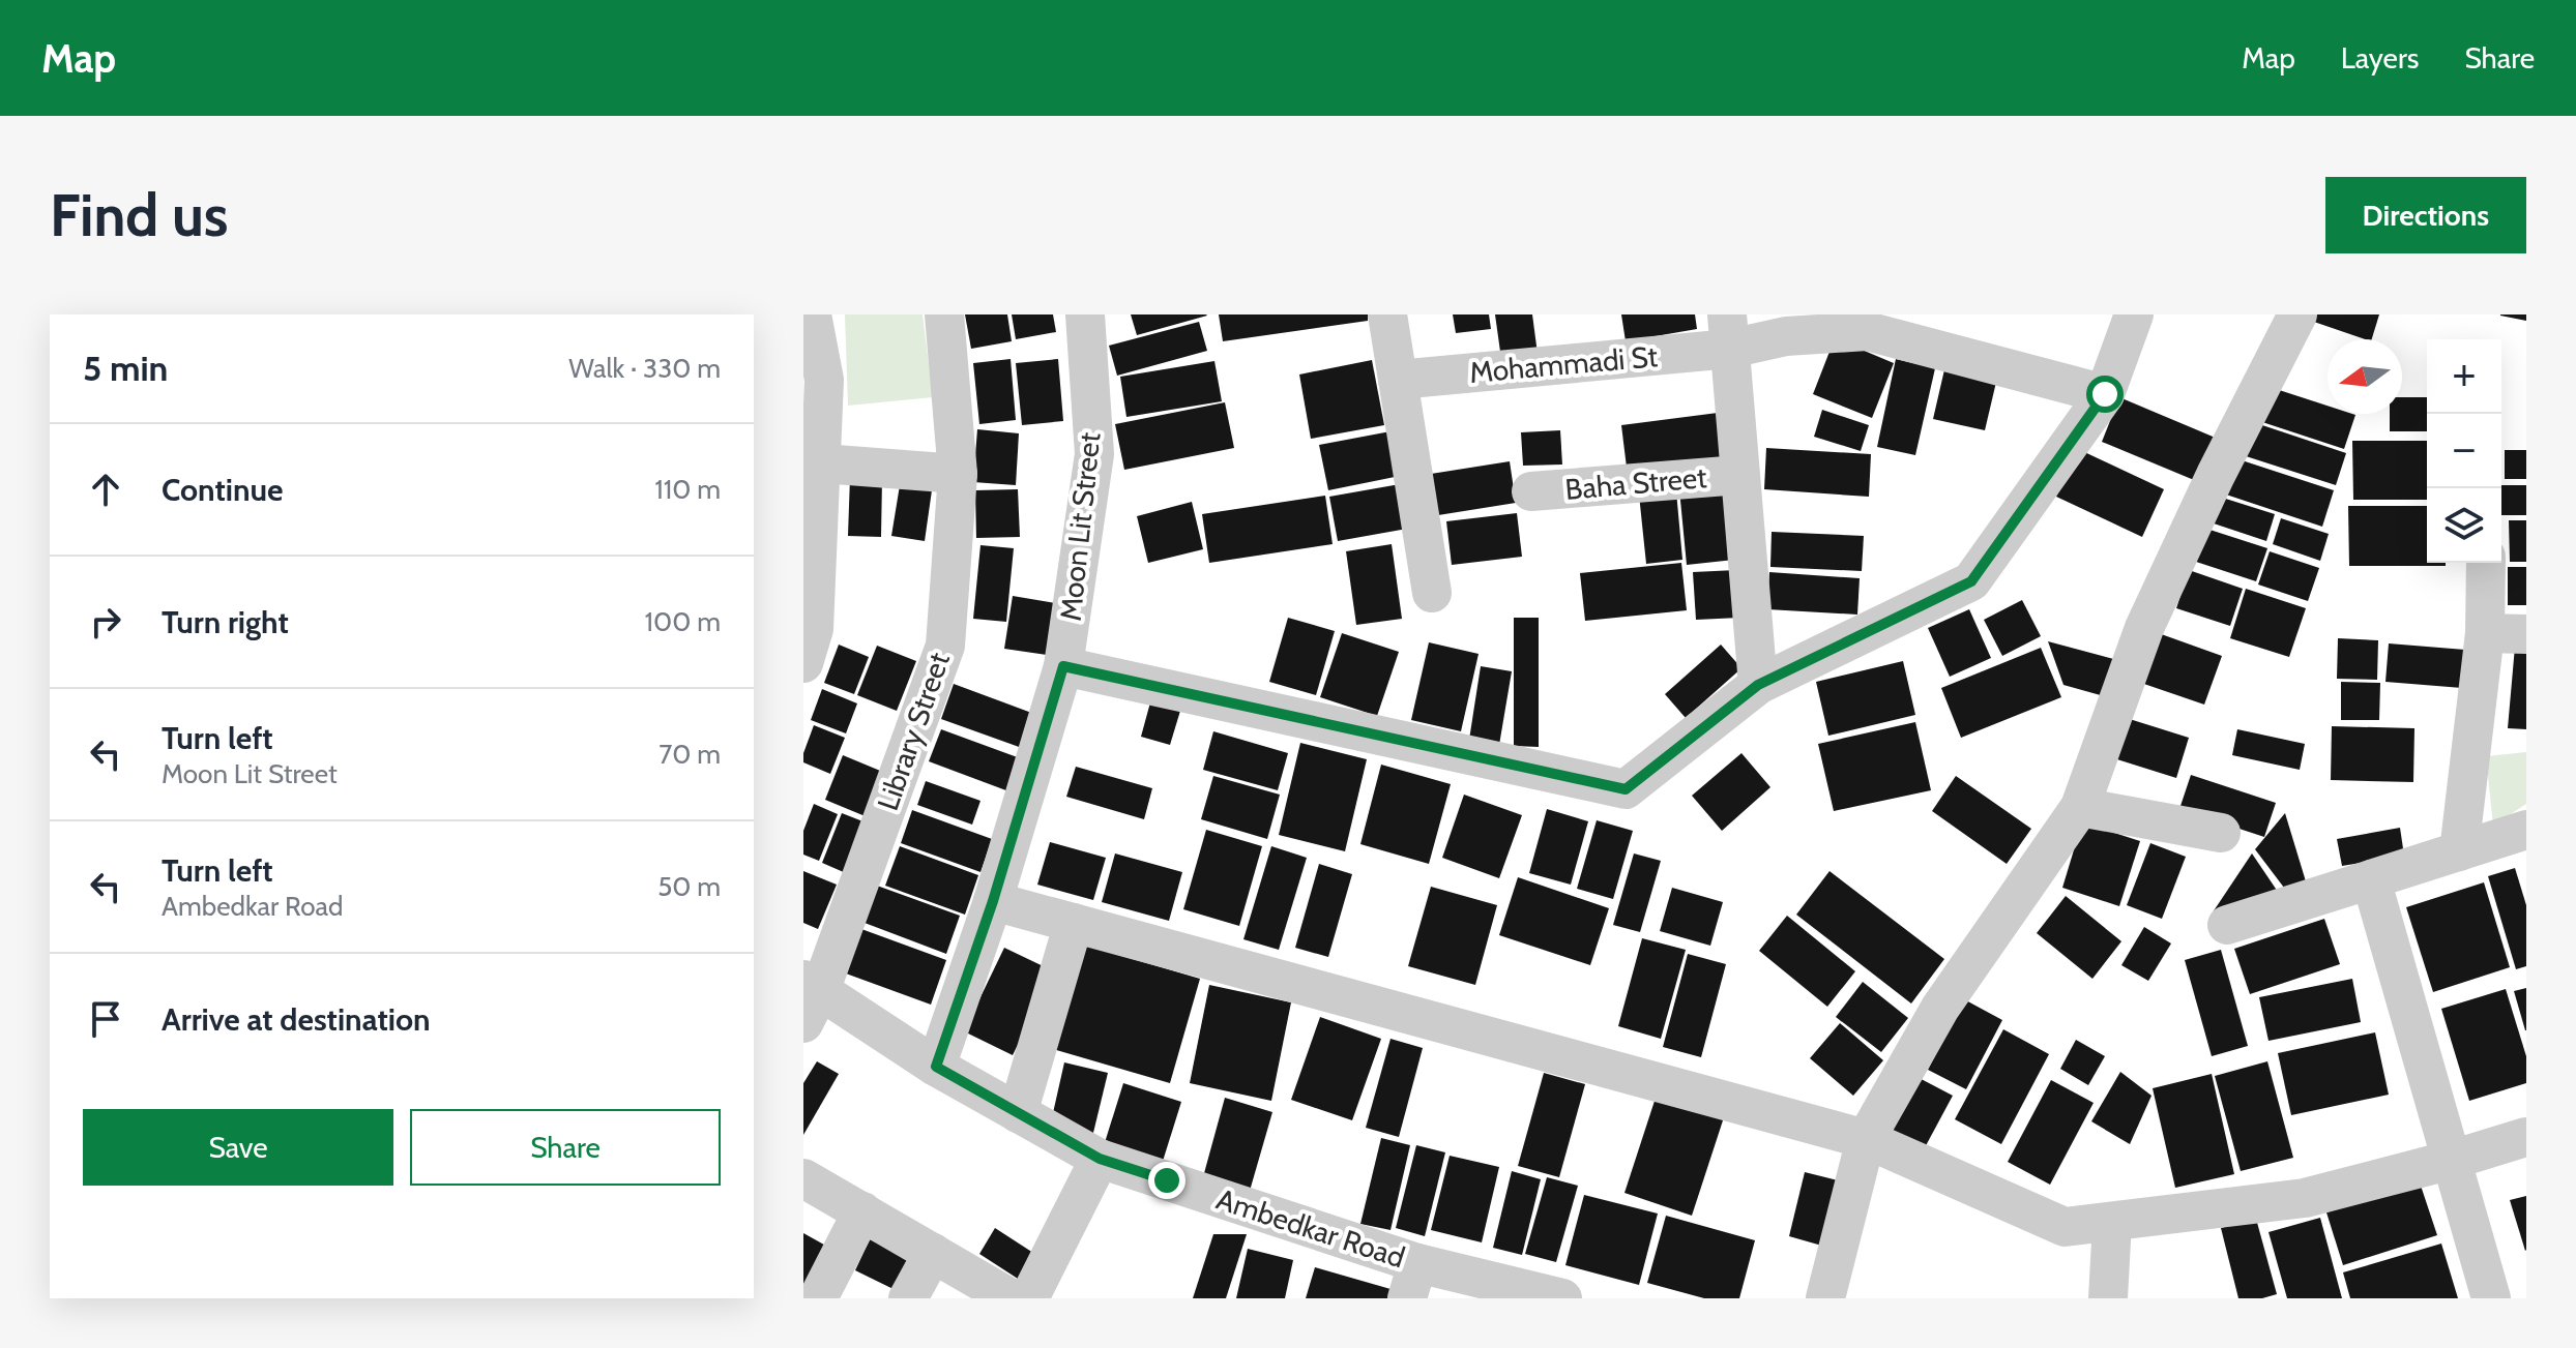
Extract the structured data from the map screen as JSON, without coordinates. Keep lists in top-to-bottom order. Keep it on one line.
{"streets":{"street":["Mohammadi St","Baha Street","Moon Lit Street","Library Street","Ambedkar Road"]},"crossings":[["Moon Lit Street","Ambedkar Road"],["Library Street","Ambedkar Road"]],"north":"left","page":{"header":"Map","nav":["Map","Layers","Share"],"buttons":["Directions",["Save","Share"]],"title":"Find us","heading":["5 min","Walk · 330 m"],"map_buttons":["+","−"],"list":[["Continue","110 m"],["Turn right","100 m"],["Turn left","Moon Lit Street","70 m"],["Turn left","Ambedkar Road","50 m"],"Arrive at destination"]}}
